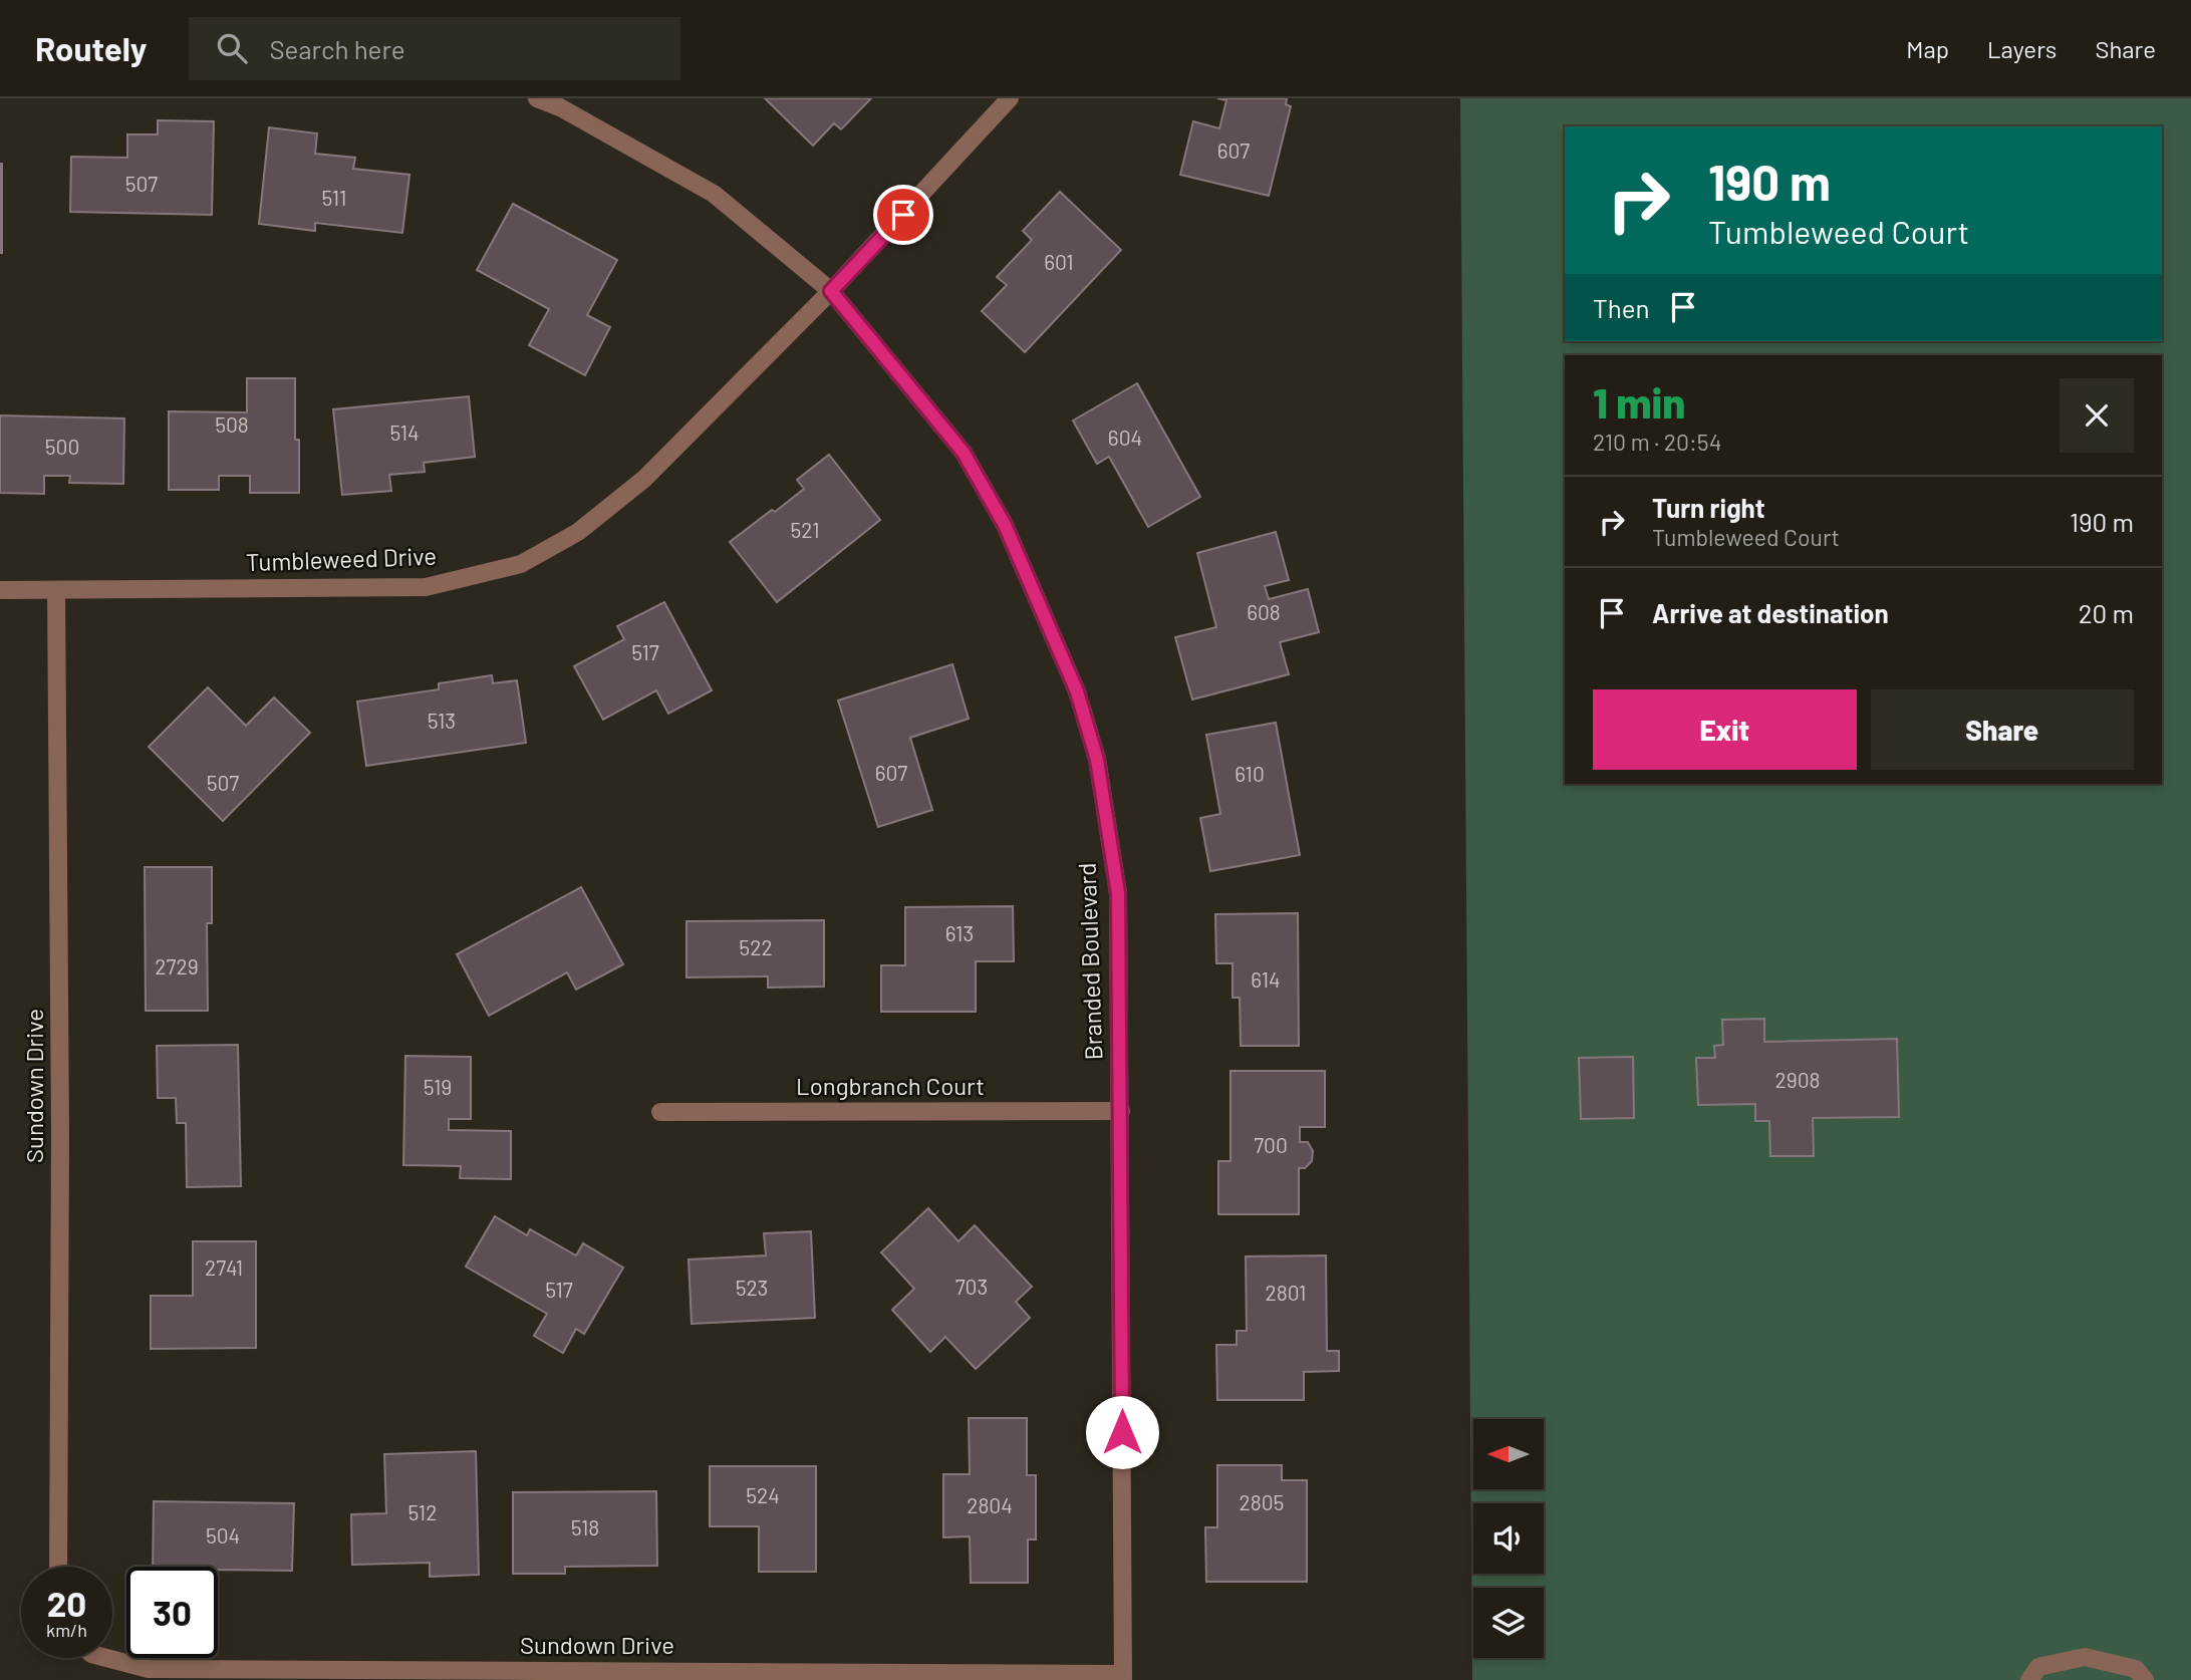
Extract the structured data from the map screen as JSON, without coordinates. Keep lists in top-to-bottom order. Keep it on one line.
{"streets":{"street":["Tumbleweed Drive","Branded Boulevard","Sundown Drive","Longbranch Court"]},"crossings":[["Tumbleweed Drive","Branded Boulevard"],["Tumbleweed Drive","Sundown Drive"],["Branded Boulevard","Sundown Drive"],["Branded Boulevard","Longbranch Court"]],"house_numbers":["607","507","511","601","508","514","604","500","521","608","517","513","607","610","507","613","522","2729","614","2908","519","700","2741","703","523","517","2801","524","2805","2804","512","518","504"],"north":"left","page":{"header":"Routely","search":"Search here","nav":["Map","Layers","Share"],"turn":["190 m","Tumbleweed Court"],"then":"Then","heading":["1 min","210 m · 20:54"],"list":[{"name":"Turn right","note":"Tumbleweed Court","value":"190 m"},{"name":"Arrive at destination","value":"20 m"}],"buttons":["Exit","Share"],"speed":"20 km/h","limit":"30"}}
